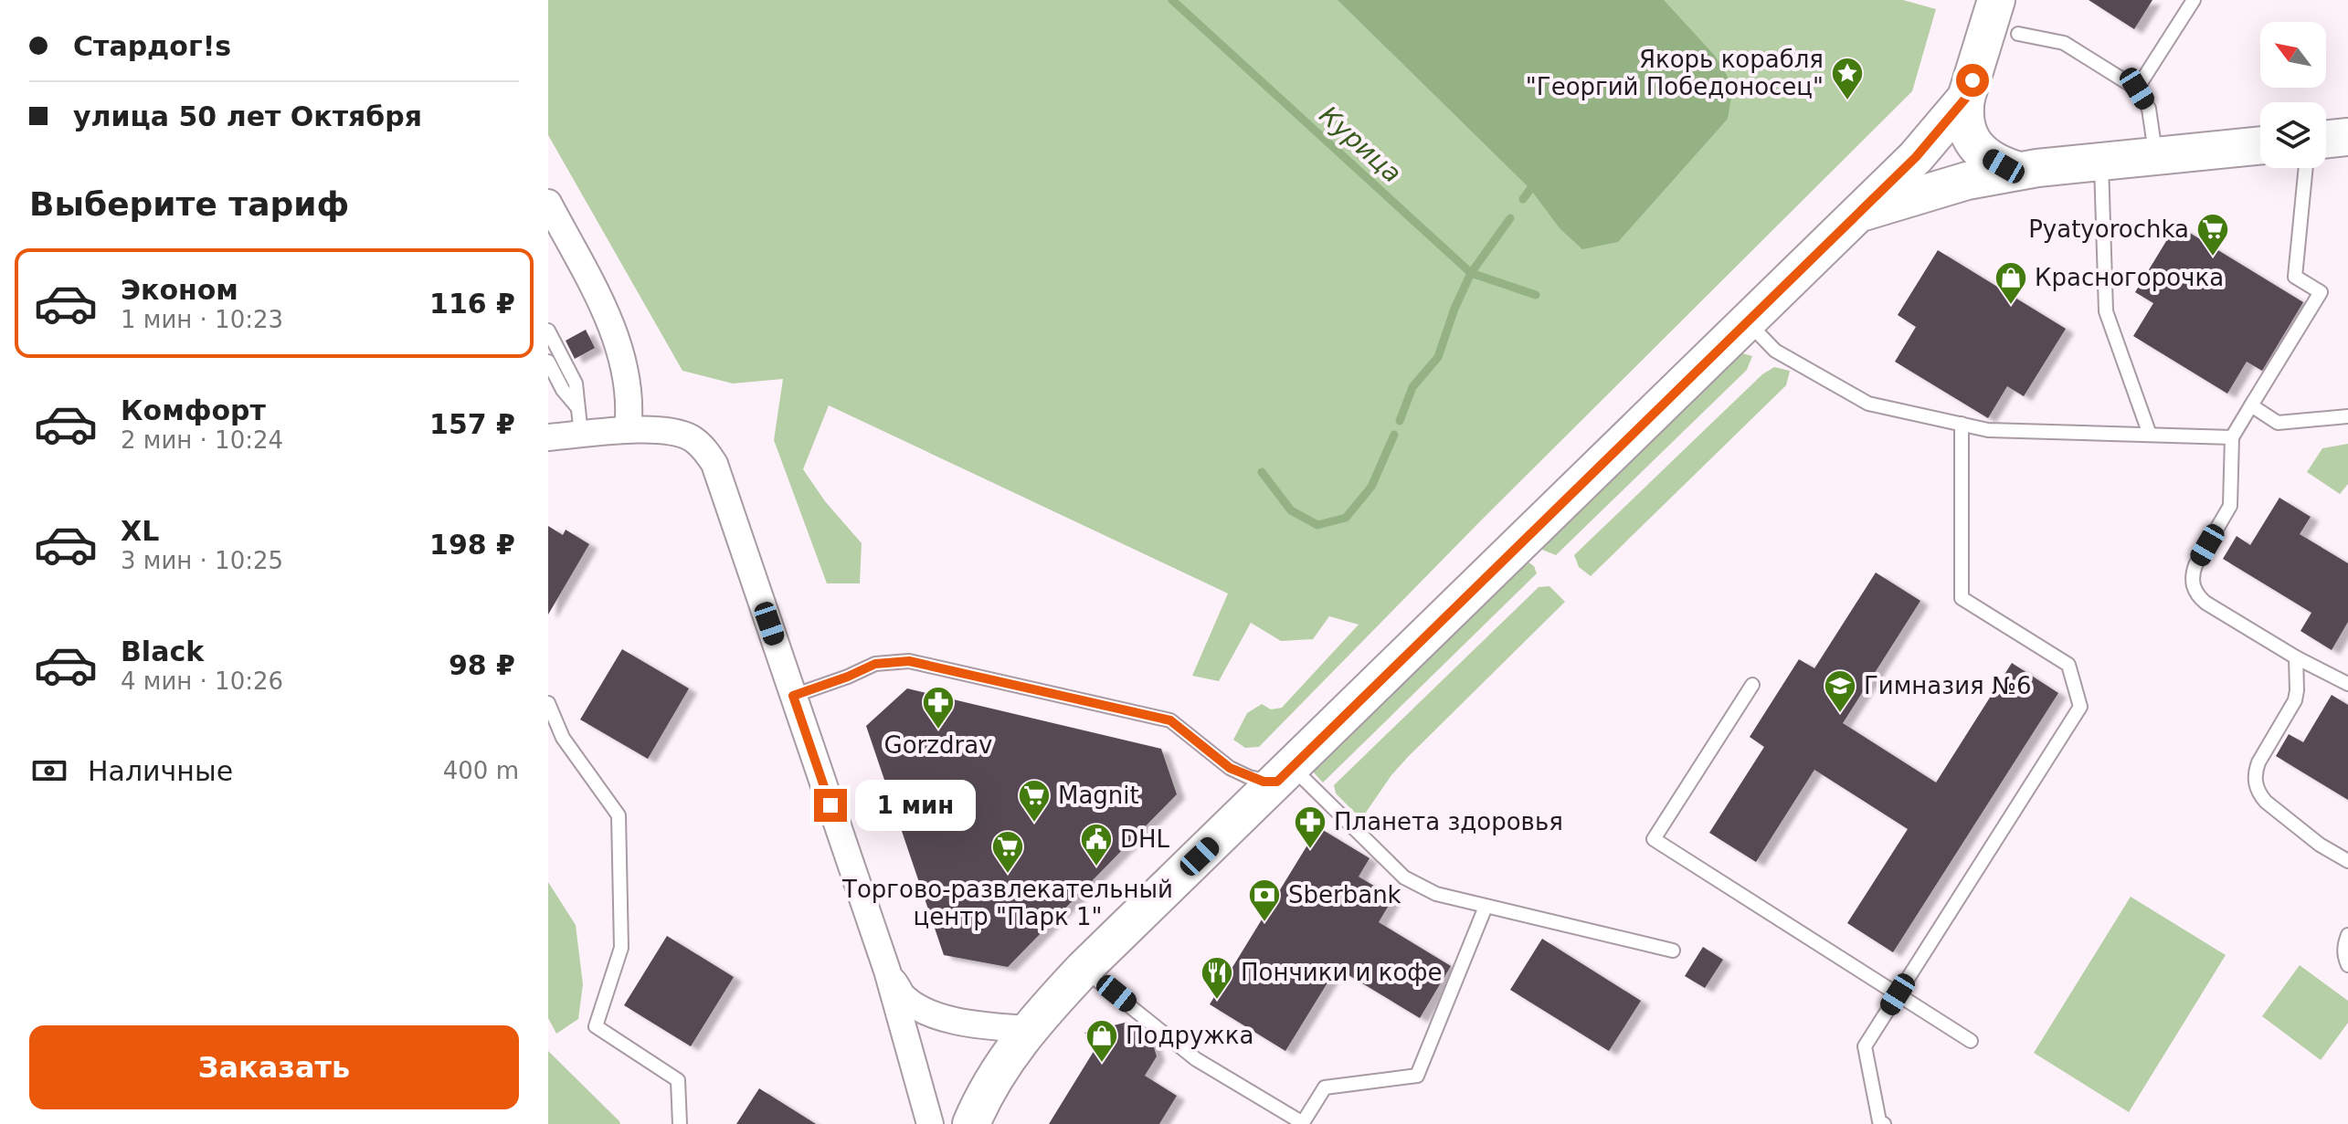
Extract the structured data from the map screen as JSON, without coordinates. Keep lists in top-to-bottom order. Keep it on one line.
{"water":["Курица"],"places":{"place":["Якорь корабля \"Георгий Победоносец\""],"supermarket":["Pyatyorochka","Magnit","Торгово-развлекательный центр \"Парк 1\""],"shop":["Красногорочка","Подружка"],"school or university":["Гимназия №6"],"pharmacy":["Gorzdrav","Планета здоровья"],"public building":["DHL"],"bank":["Sberbank"],"restaurant":["Пончики и кофе"]},"north":"top left","page":{"banner":["Стардог!s","улица 50 лет Октября"],"heading":"Выберите тариф","list":[{"name":"Эконом","note":"1 мин · 10:23","value":"116 ₽"},{"name":"Комфорт","note":"2 мин · 10:24","value":"157 ₽"},{"name":"XL","note":"3 мин · 10:25","value":"198 ₽"},{"name":"Black","note":"4 мин · 10:26","value":"98 ₽"}],"pay":["Наличные","400 m"],"bubble":"1 мин","buttons":"Заказать"}}
